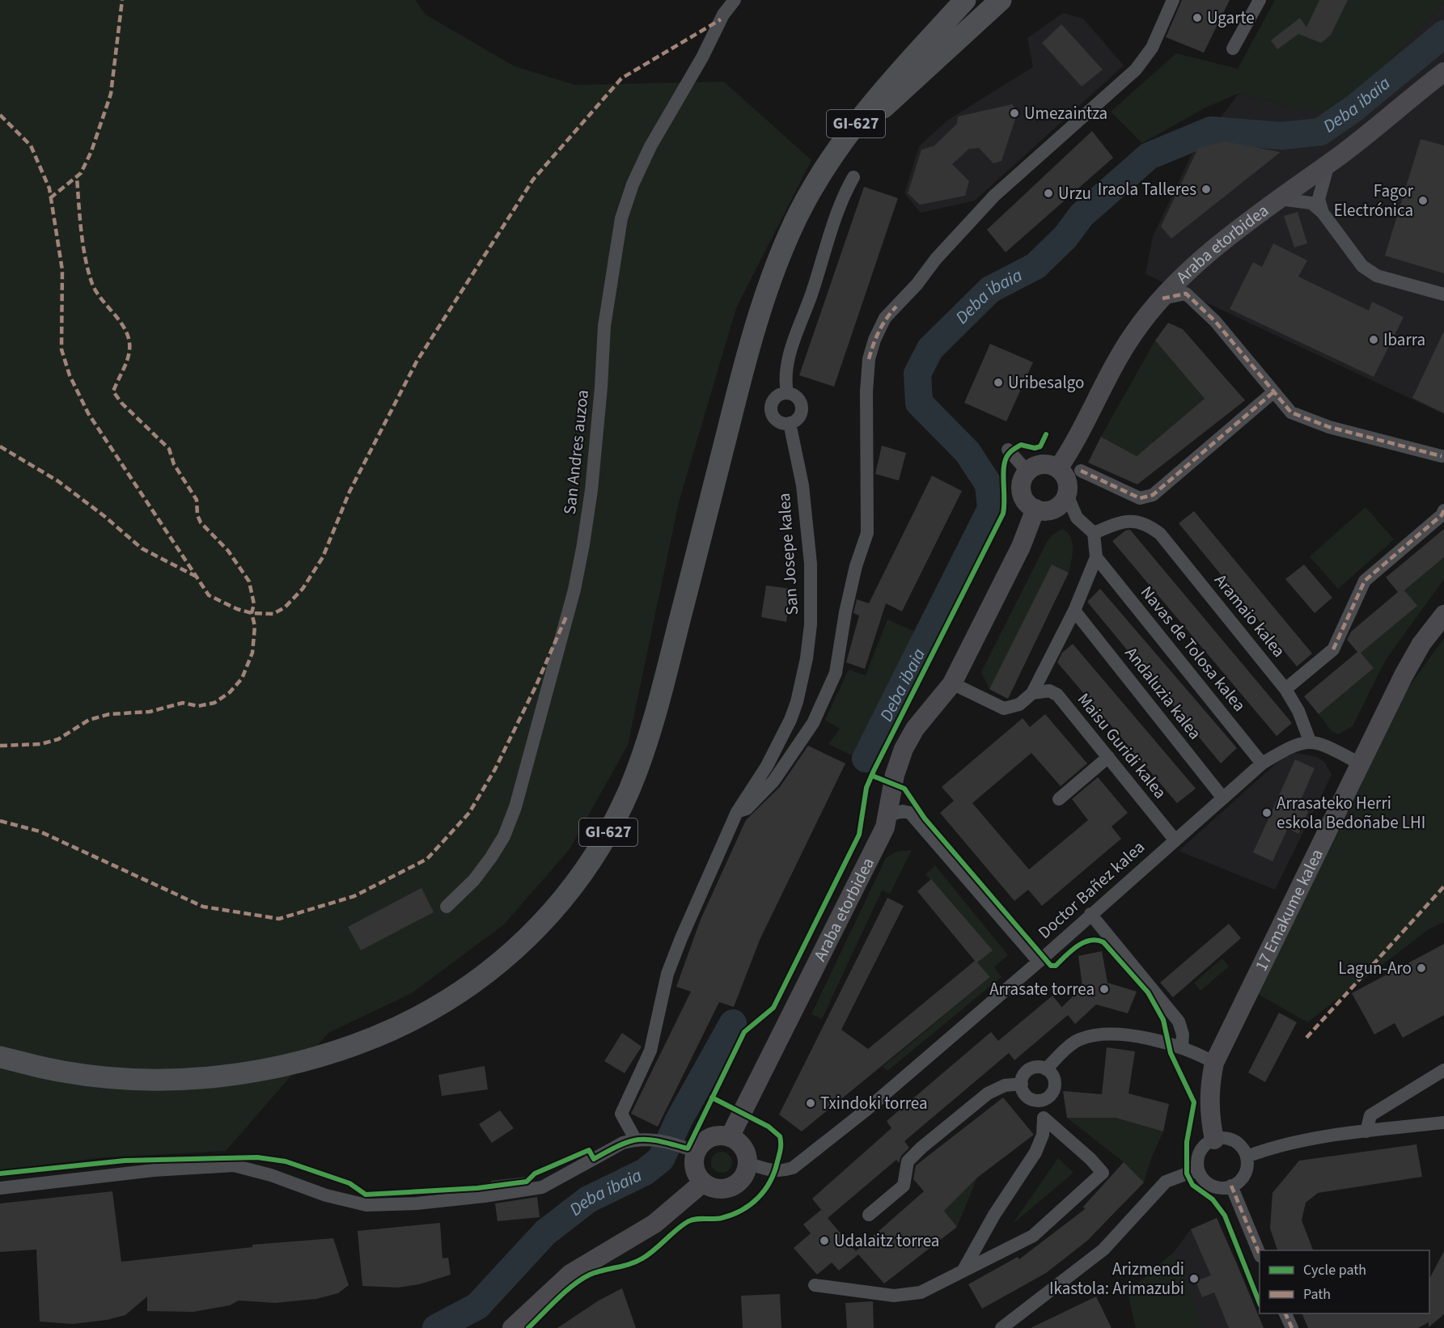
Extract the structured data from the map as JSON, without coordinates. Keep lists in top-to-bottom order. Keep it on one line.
{"streets":{"main road":["GI-627"],"street":["Araba etorbidea","San Andres auzoa","San Josepe kalea","Aramaio kalea","Navas de Tolosa kalea","Andaluzia kalea","Maisu Guridi kalea","Doctor Bañez kalea","17 Emakume kalea"]},"crossings":[["Araba etorbidea","Doctor Bañez kalea"],["Aramaio kalea","Doctor Bañez kalea"],["Navas de Tolosa kalea","Doctor Bañez kalea"],["Andaluzia kalea","Doctor Bañez kalea"],["Maisu Guridi kalea","Doctor Bañez kalea"]],"water":["Deba ibaia"],"places":["Ugarte","Umezaintza","Iraola Talleres","Urzu","Fagor Electrónica","Ibarra","Uribesalgo","Arrasateko Herri eskola Bedoñabe LHI","Lagun-Aro","Arrasate torrea","Txindoki torrea","Udalaitz torrea","Arizmendi Ikastola: Arimazubi"],"legend":["Cycle path","Path"]}
